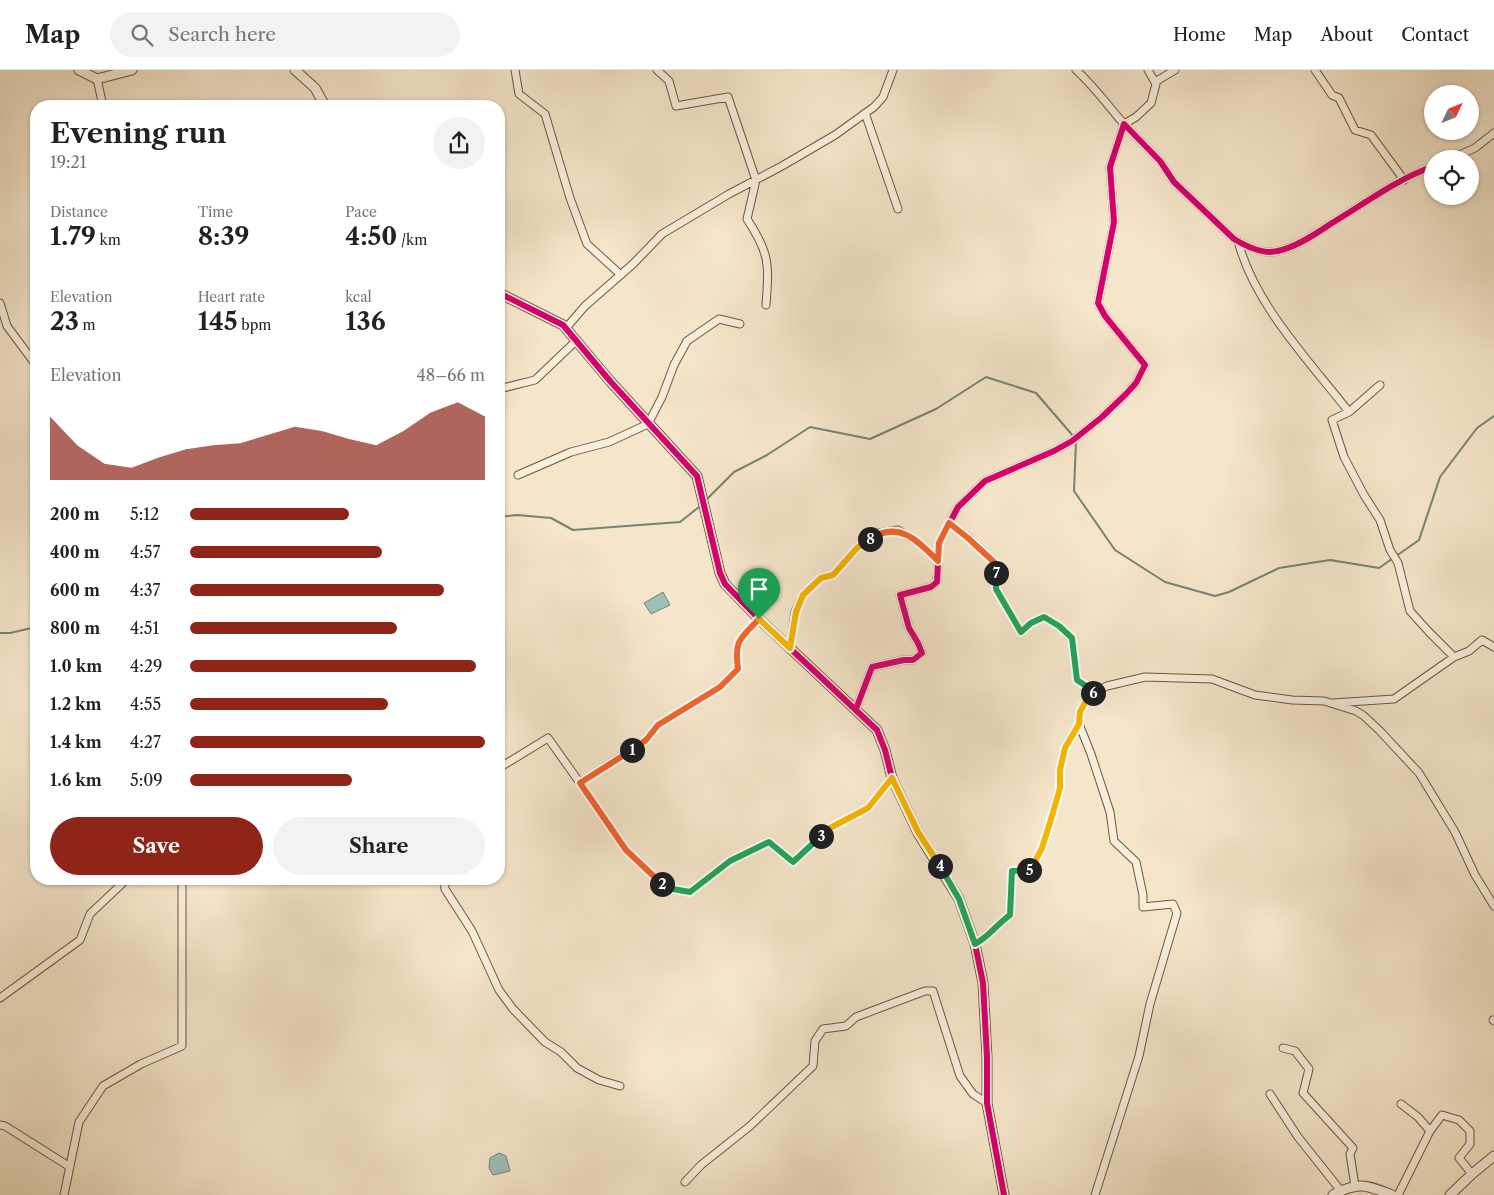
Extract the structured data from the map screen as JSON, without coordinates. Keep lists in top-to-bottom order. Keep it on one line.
{"north":"top right","page":{"header":"Map","search":"Search here","nav":["Home","Map","About","Contact"],"heading":["Evening run","19:21"],"stats":[["Distance","1.79 km"],["Time","8:39"],["Pace","4:50 /km"],["Elevation","23 m"],["Heart rate","145 bpm"],["kcal","136"]],"chart":["Elevation","48–66 m"],"list":[{"name":"200 m","note":"5:12"},{"name":"400 m","note":"4:57"},{"name":"600 m","note":"4:37"},{"name":"800 m","note":"4:51"},{"name":"1.0 km","note":"4:29"},{"name":"1.2 km","note":"4:55"},{"name":"1.4 km","note":"4:27"},{"name":"1.6 km","note":"5:09"}],"pins":["8","7","6","1","3","4","5","2"],"buttons":["Save","Share"]}}
